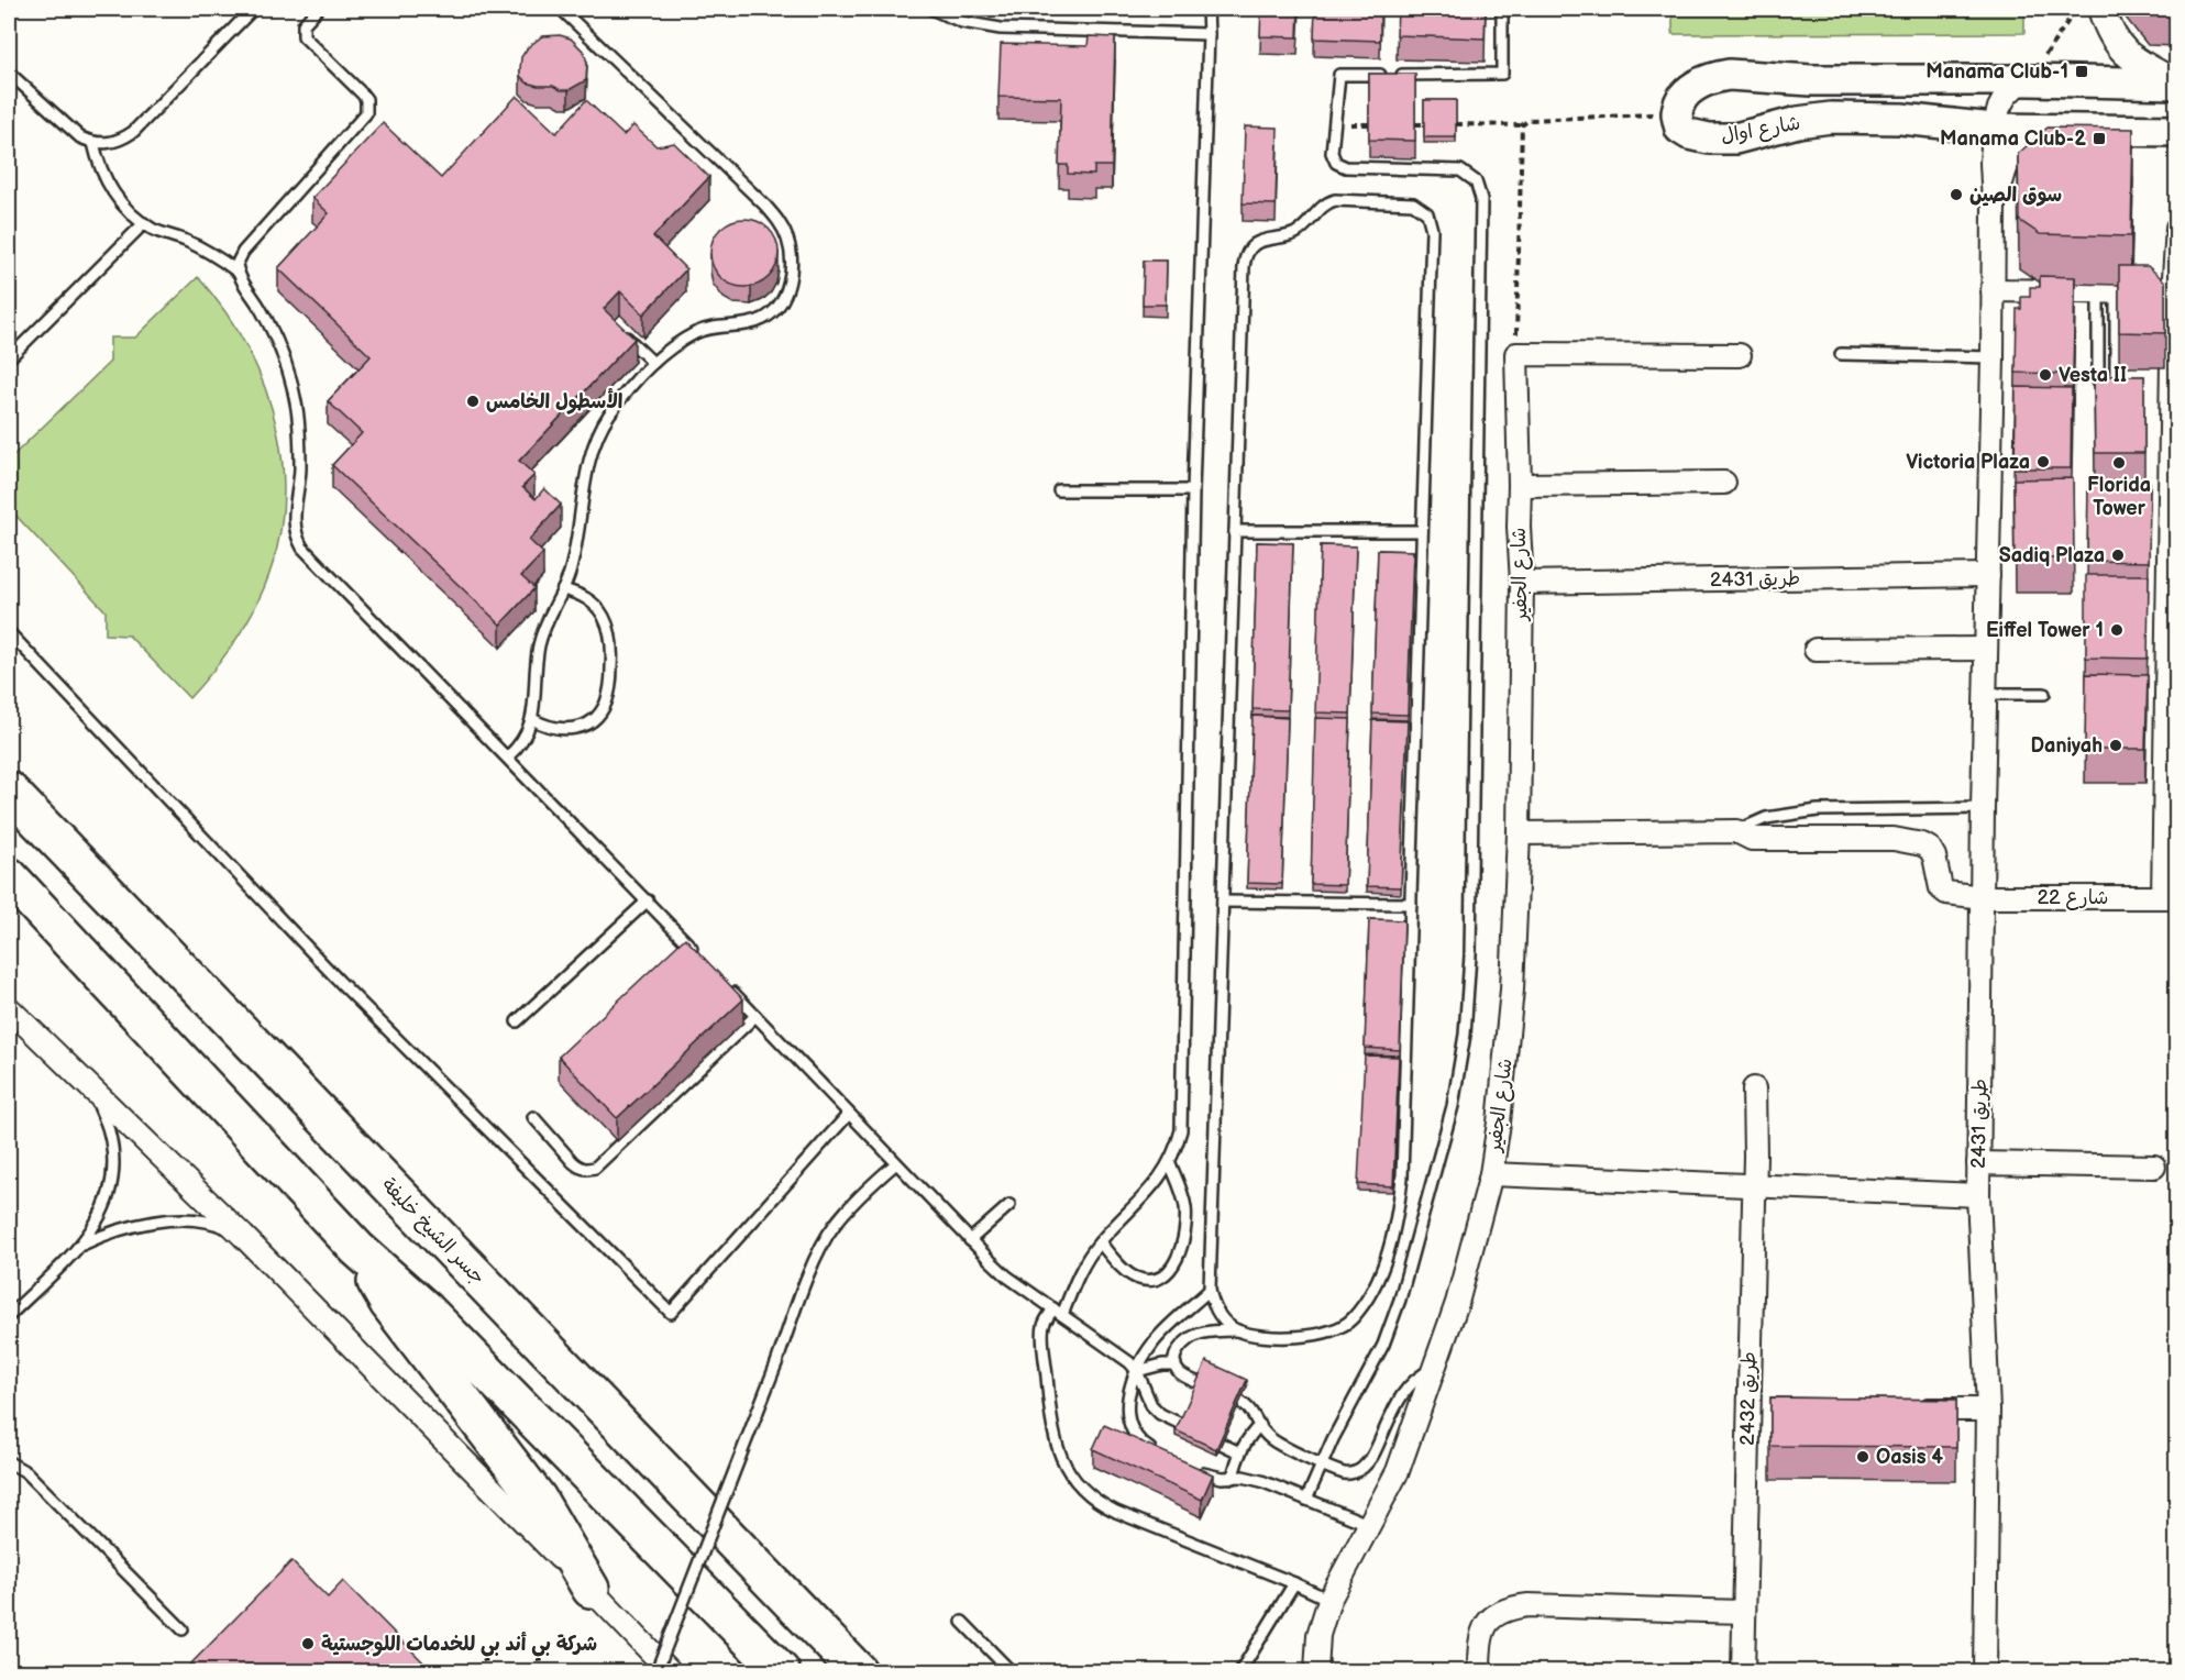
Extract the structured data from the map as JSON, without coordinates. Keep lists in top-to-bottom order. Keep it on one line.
{"streets":{"highway":["جسر الشيخ خليفة"],"main road":["شارع اوال"],"street":["شارع الجفير","طريق 2431","شارع 22","طريق 2432"]},"crossings":[["شارع اوال","طريق 2431"],["شارع الجفير","طريق 2431"],["طريق 2431","شارع 22"]],"places":{"transit":["Manama Club-1","Manama Club-2"],"other":["سوق الصين","Vesta II","الأسطول الخامس","Victoria Plaza","Florida Tower","Sadiq Plaza","Eiffel Tower 1","Daniyah","Oasis 4","شركة بي أند بي للخدمات اللوجستية"]}}
